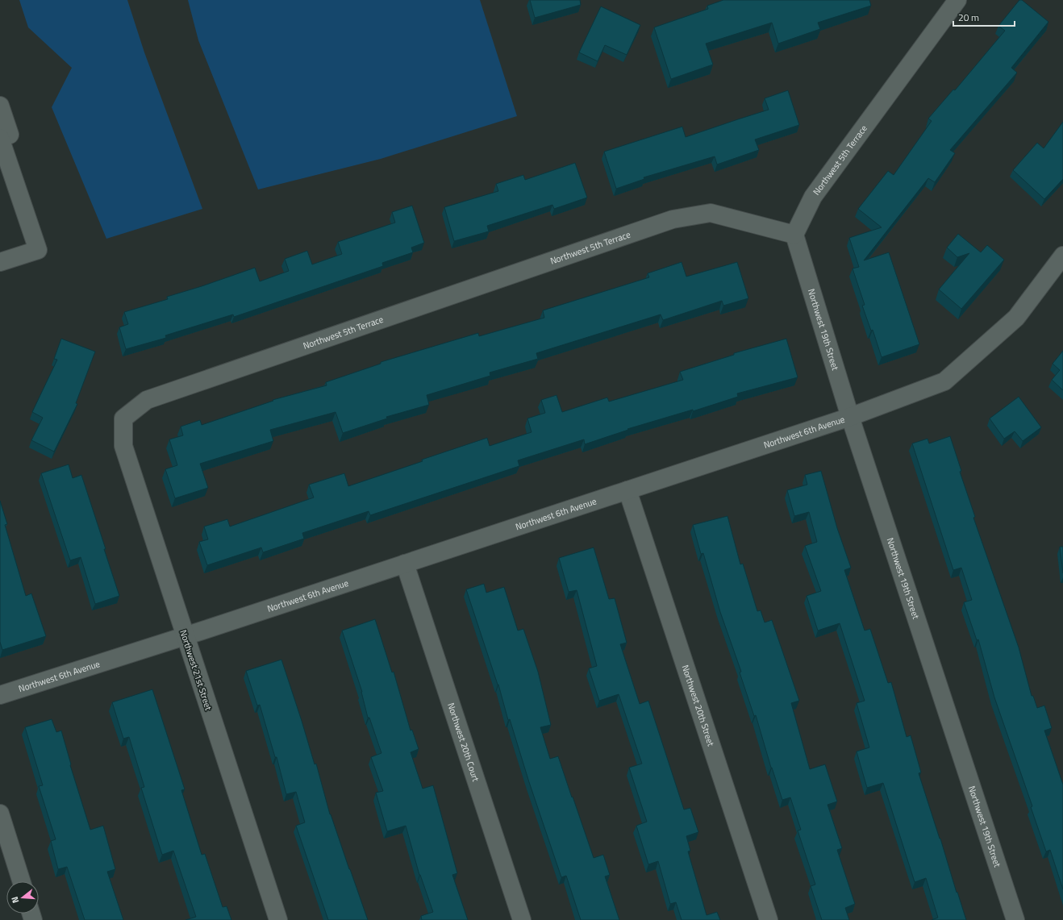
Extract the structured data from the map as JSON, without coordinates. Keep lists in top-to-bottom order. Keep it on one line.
{"streets":{"street":["Northwest 5th Terrace","Northwest 19th Street","Northwest 6th Avenue","Northwest 21st Street","Northwest 20th Street","Northwest 20th Court"]},"crossings":[["Northwest 5th Terrace","Northwest 19th Street"],["Northwest 5th Terrace","Northwest 21st Street"],["Northwest 19th Street","Northwest 6th Avenue"],["Northwest 6th Avenue","Northwest 21st Street"],["Northwest 6th Avenue","Northwest 20th Street"],["Northwest 6th Avenue","Northwest 20th Court"]],"scale_bar":"20 m","north":"left"}
